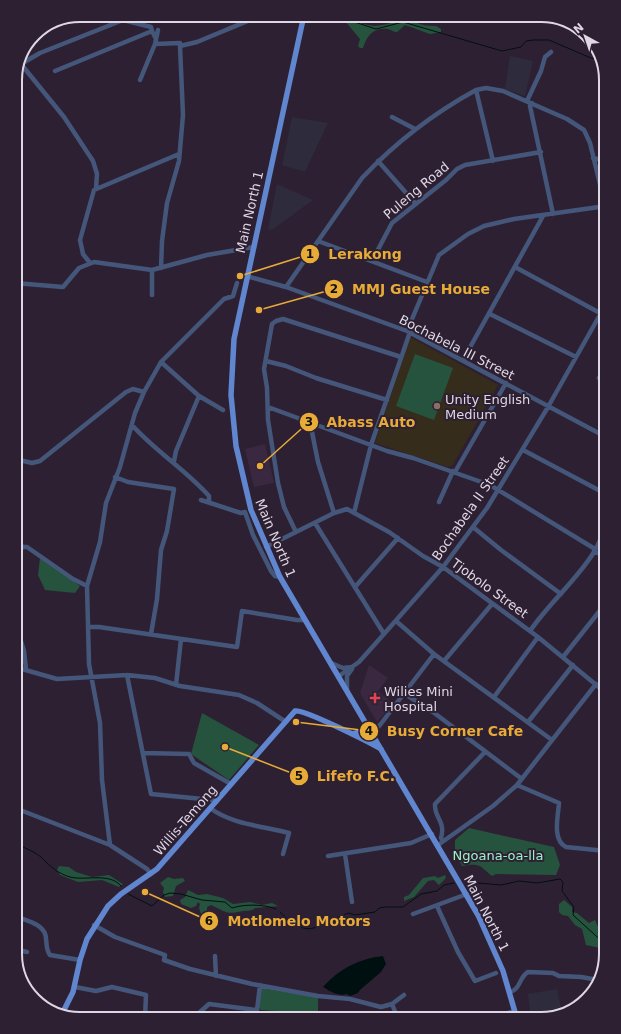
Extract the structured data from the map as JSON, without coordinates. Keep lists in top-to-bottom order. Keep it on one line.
{"streets":{"main road":["Main North 1","Willis-Temong"],"street":["Puleng Road","Bochabela III Street","Bochabela II Street","Tjobolo Street"]},"crossings":[["Main North 1","Bochabela III Street"],["Main North 1","Bochabela II Street"],["Bochabela III Street","Bochabela II Street"],["Bochabela II Street","Tjobolo Street"]],"parks":["Ngoana-oa-lla"],"places":{"other":["Lerakong","MMJ Guest House","Unity English Medium","Abass Auto","Busy Corner Cafe","Lifefo F.C.","Motlomelo Motors"],"health":["Wilies Mini Hospital"]},"north":"top left"}
